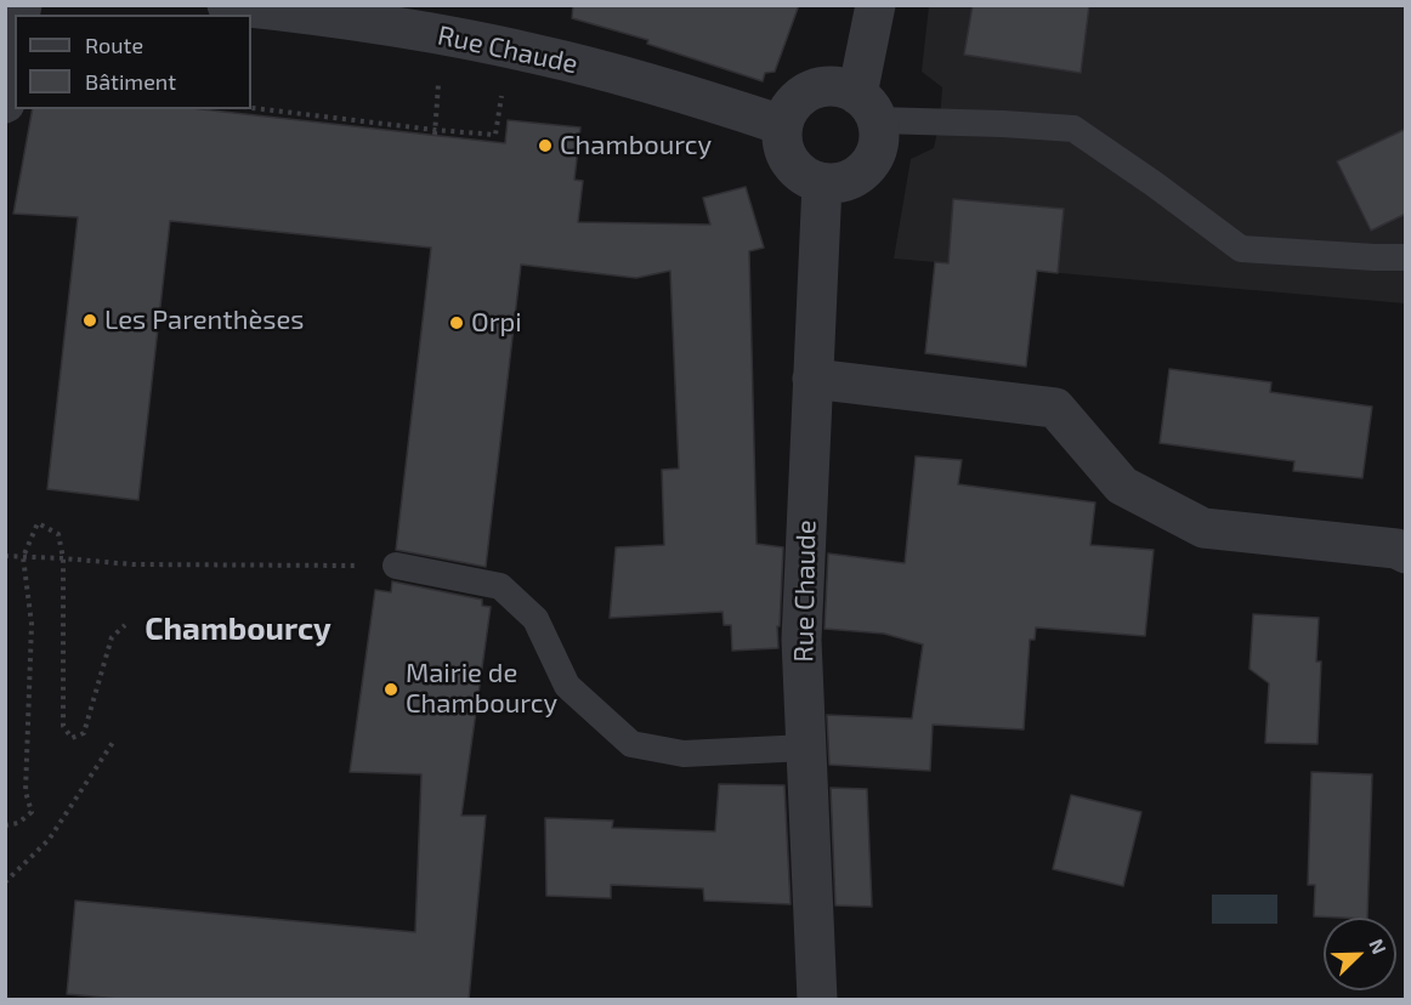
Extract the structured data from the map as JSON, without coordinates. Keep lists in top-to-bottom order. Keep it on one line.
{"streets":{"street":["Rue Chaude"]},"districts":["Chambourcy"],"places":["Chambourcy","Les Parenthèses","Orpi","Mairie de Chambourcy"],"legend":["Route","Bâtiment"],"north":"top right"}
